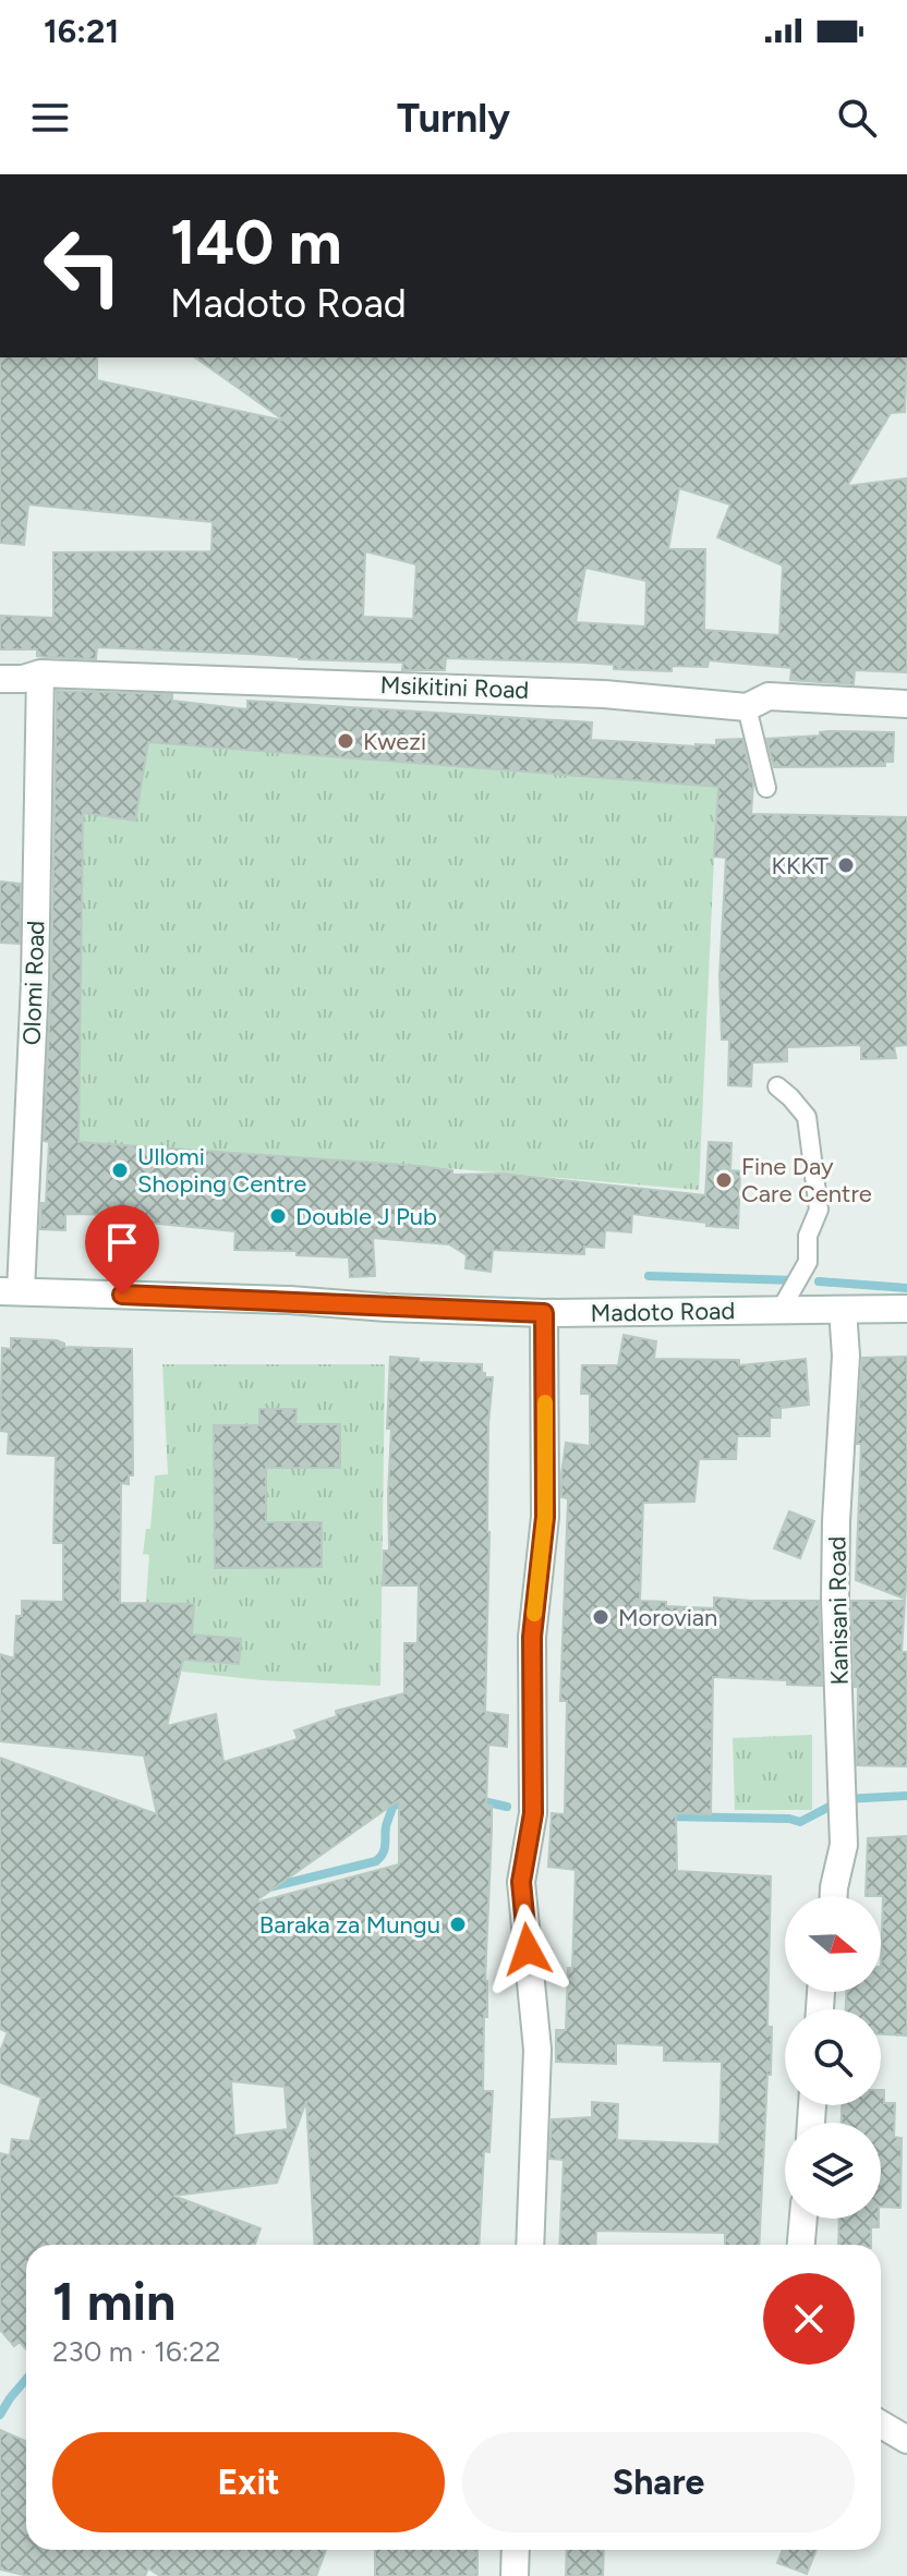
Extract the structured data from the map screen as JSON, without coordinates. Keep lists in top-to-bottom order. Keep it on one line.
{"streets":{"street":["Msikitini Road","Olomi Road","Madoto Road","Kanisani Road"]},"crossings":[["Msikitini Road","Olomi Road"],["Olomi Road","Madoto Road"],["Madoto Road","Kanisani Road"]],"places":["Kwezi","KKKT","Ullomi Shoping Centre","Fine Day Care Centre","Double J Pub","Morovian","Baraka za Mungu"],"north":"right","page":{"status":"16:21","header":"Turnly","turn":["140 m","Madoto Road"],"heading":["1 min","230 m · 16:22"],"buttons":["Exit","Share"]}}
